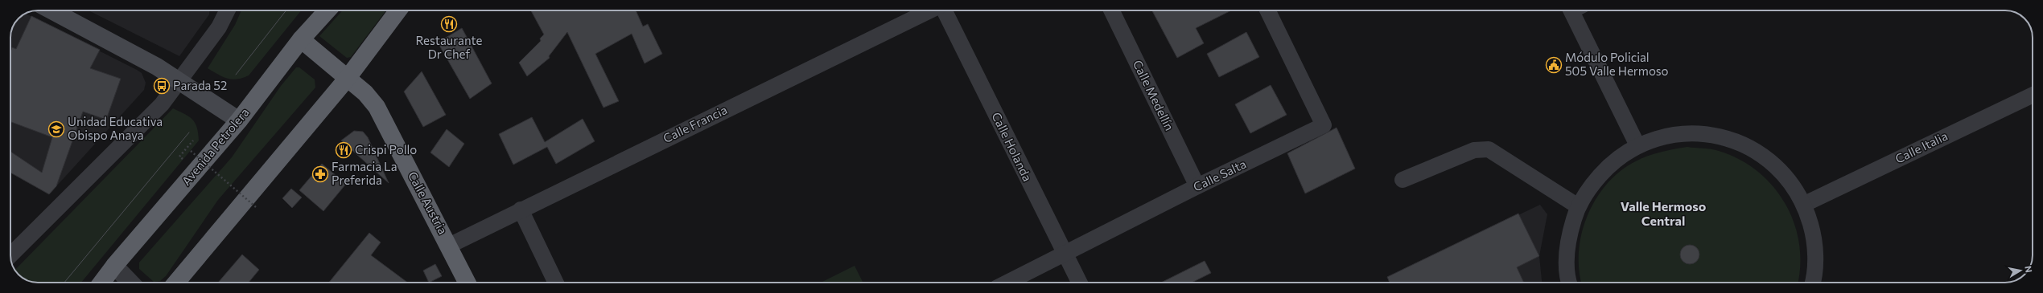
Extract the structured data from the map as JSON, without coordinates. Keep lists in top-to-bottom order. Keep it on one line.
{"streets":{"highway":["Avenida Petrolera","Calle Austria"],"street":["Calle Medellín","Calle Francia","Calle Holanda","Calle Italia","Calle Salta"]},"crossings":[["Calle Medellín","Calle Salta"],["Calle Francia","Calle Austria"],["Avenida Petrolera","Calle Austria"],["Calle Holanda","Calle Salta"]],"districts":["Valle Hermoso Central"],"places":{"restaurant":["Restaurante Dr Chef","Crispi Pollo"],"public building":["Módulo Policial 505 Valle Hermoso"],"bus stop":["Parada 52"],"school or university":["Unidad Educativa Obispo Anaya"],"pharmacy":["Farmacia La Preferida"]},"north":"right"}
